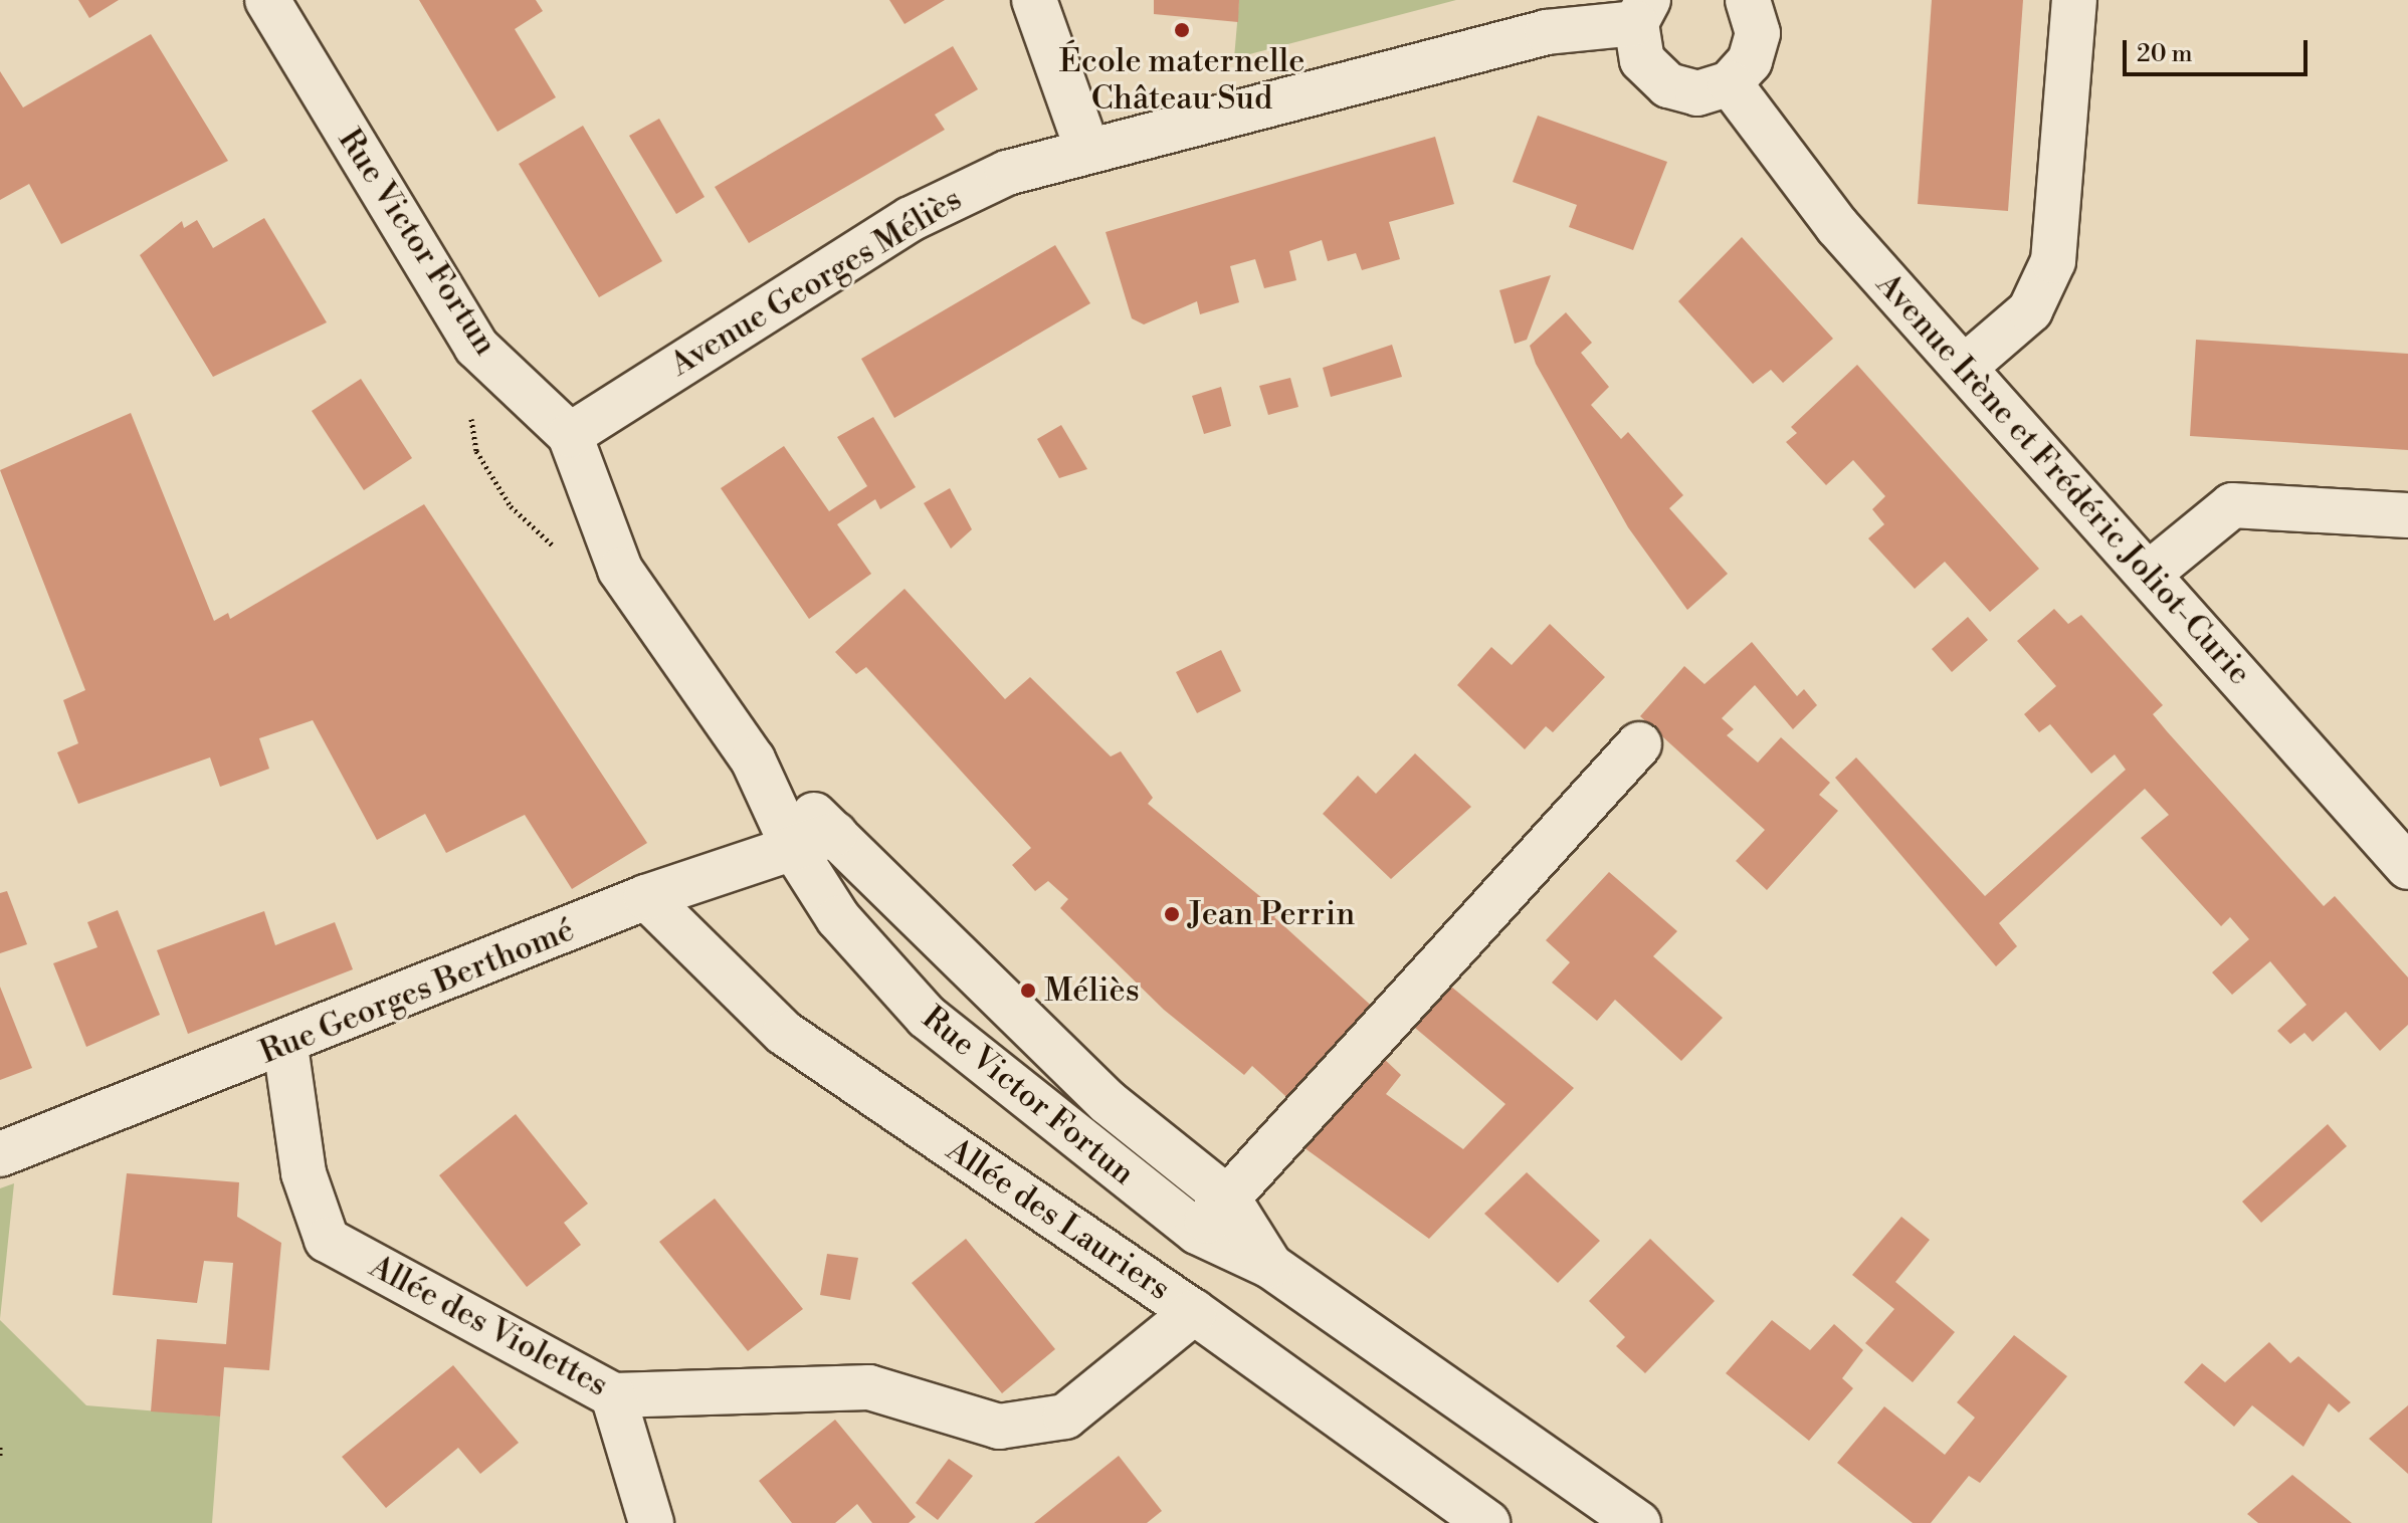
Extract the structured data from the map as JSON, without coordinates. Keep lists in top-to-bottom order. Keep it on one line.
{"streets":{"street":["Rue Victor Fortun","Avenue Georges Méliès","Avenue Irène et Frédéric Joliot-Curie","Rue Georges Berthomé","Allée des Lauriers","Allée des Violettes"]},"crossings":[["Rue Victor Fortun","Avenue Georges Méliès"],["Rue Victor Fortun","Rue Georges Berthomé"],["Rue Georges Berthomé","Allée des Lauriers"],["Rue Georges Berthomé","Allée des Violettes"],["Allée des Lauriers","Allée des Violettes"]],"places":["École maternelle Château Sud","Jean Perrin","Méliès"],"scale_bar":"20 m"}
